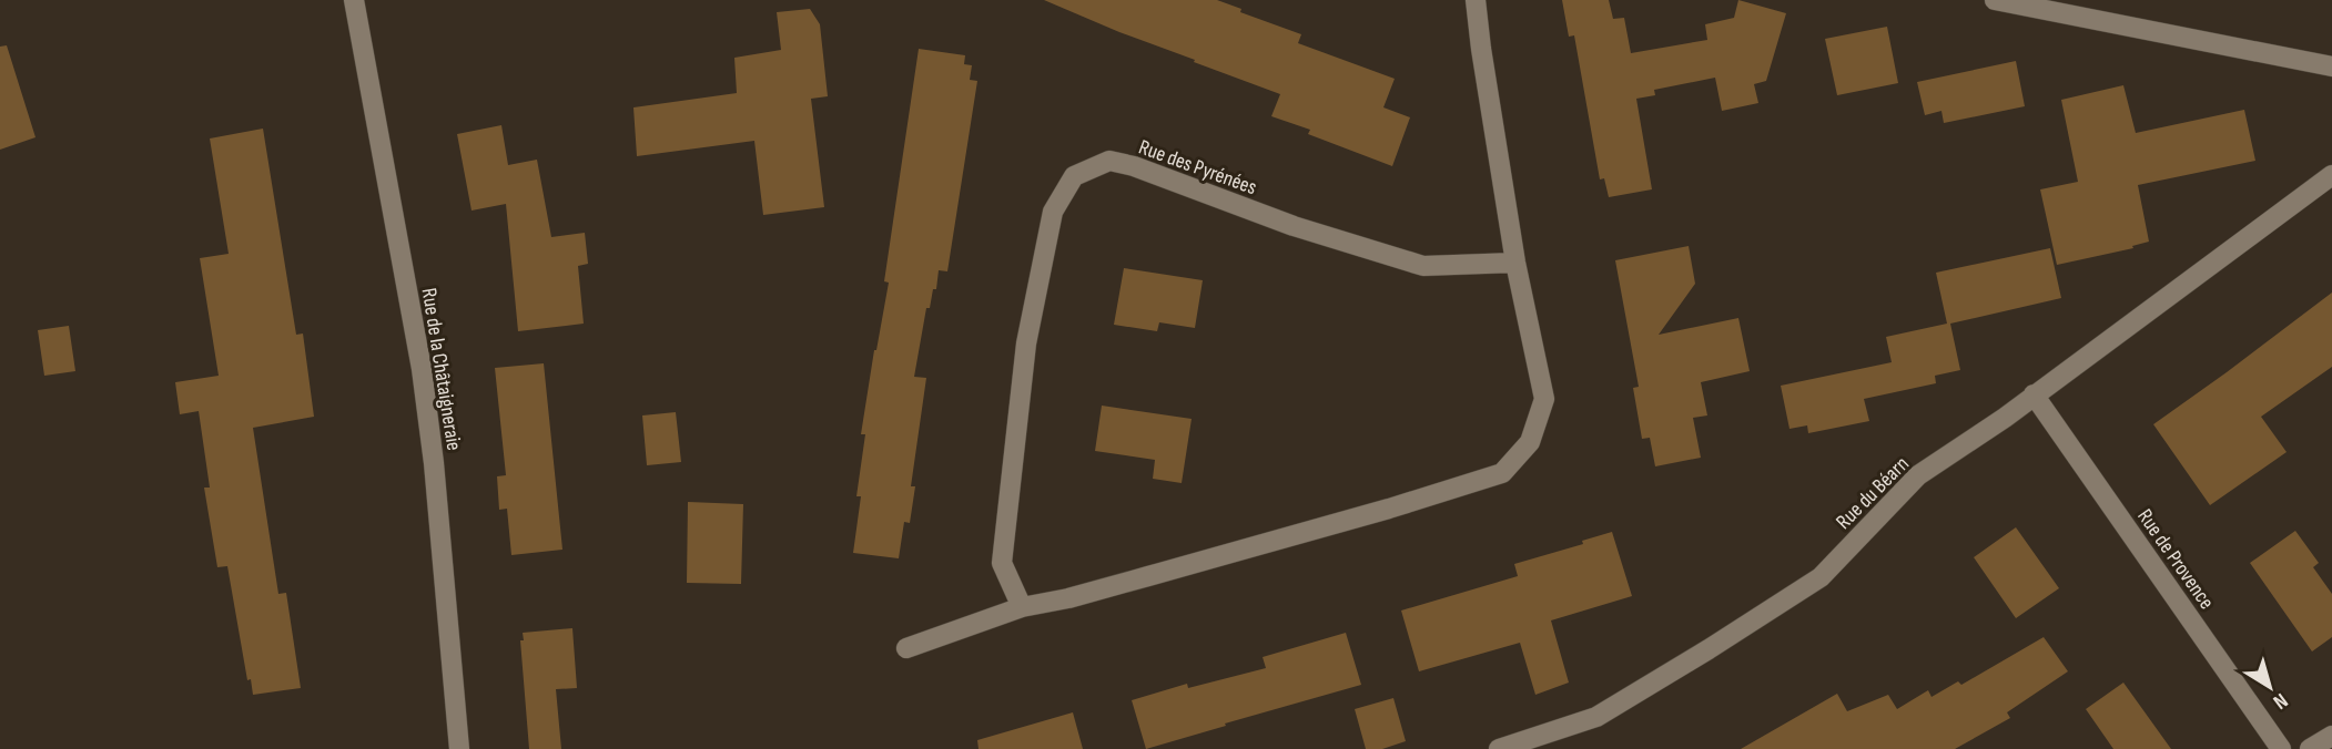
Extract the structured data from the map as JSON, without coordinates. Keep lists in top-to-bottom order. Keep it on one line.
{"streets":{"street":["Rue des Pyrénées","Rue de la Châtaigneraie","Rue du Béarn","Rue de Provence"]},"crossings":[["Rue du Béarn","Rue de Provence"]],"north":"bottom right"}
